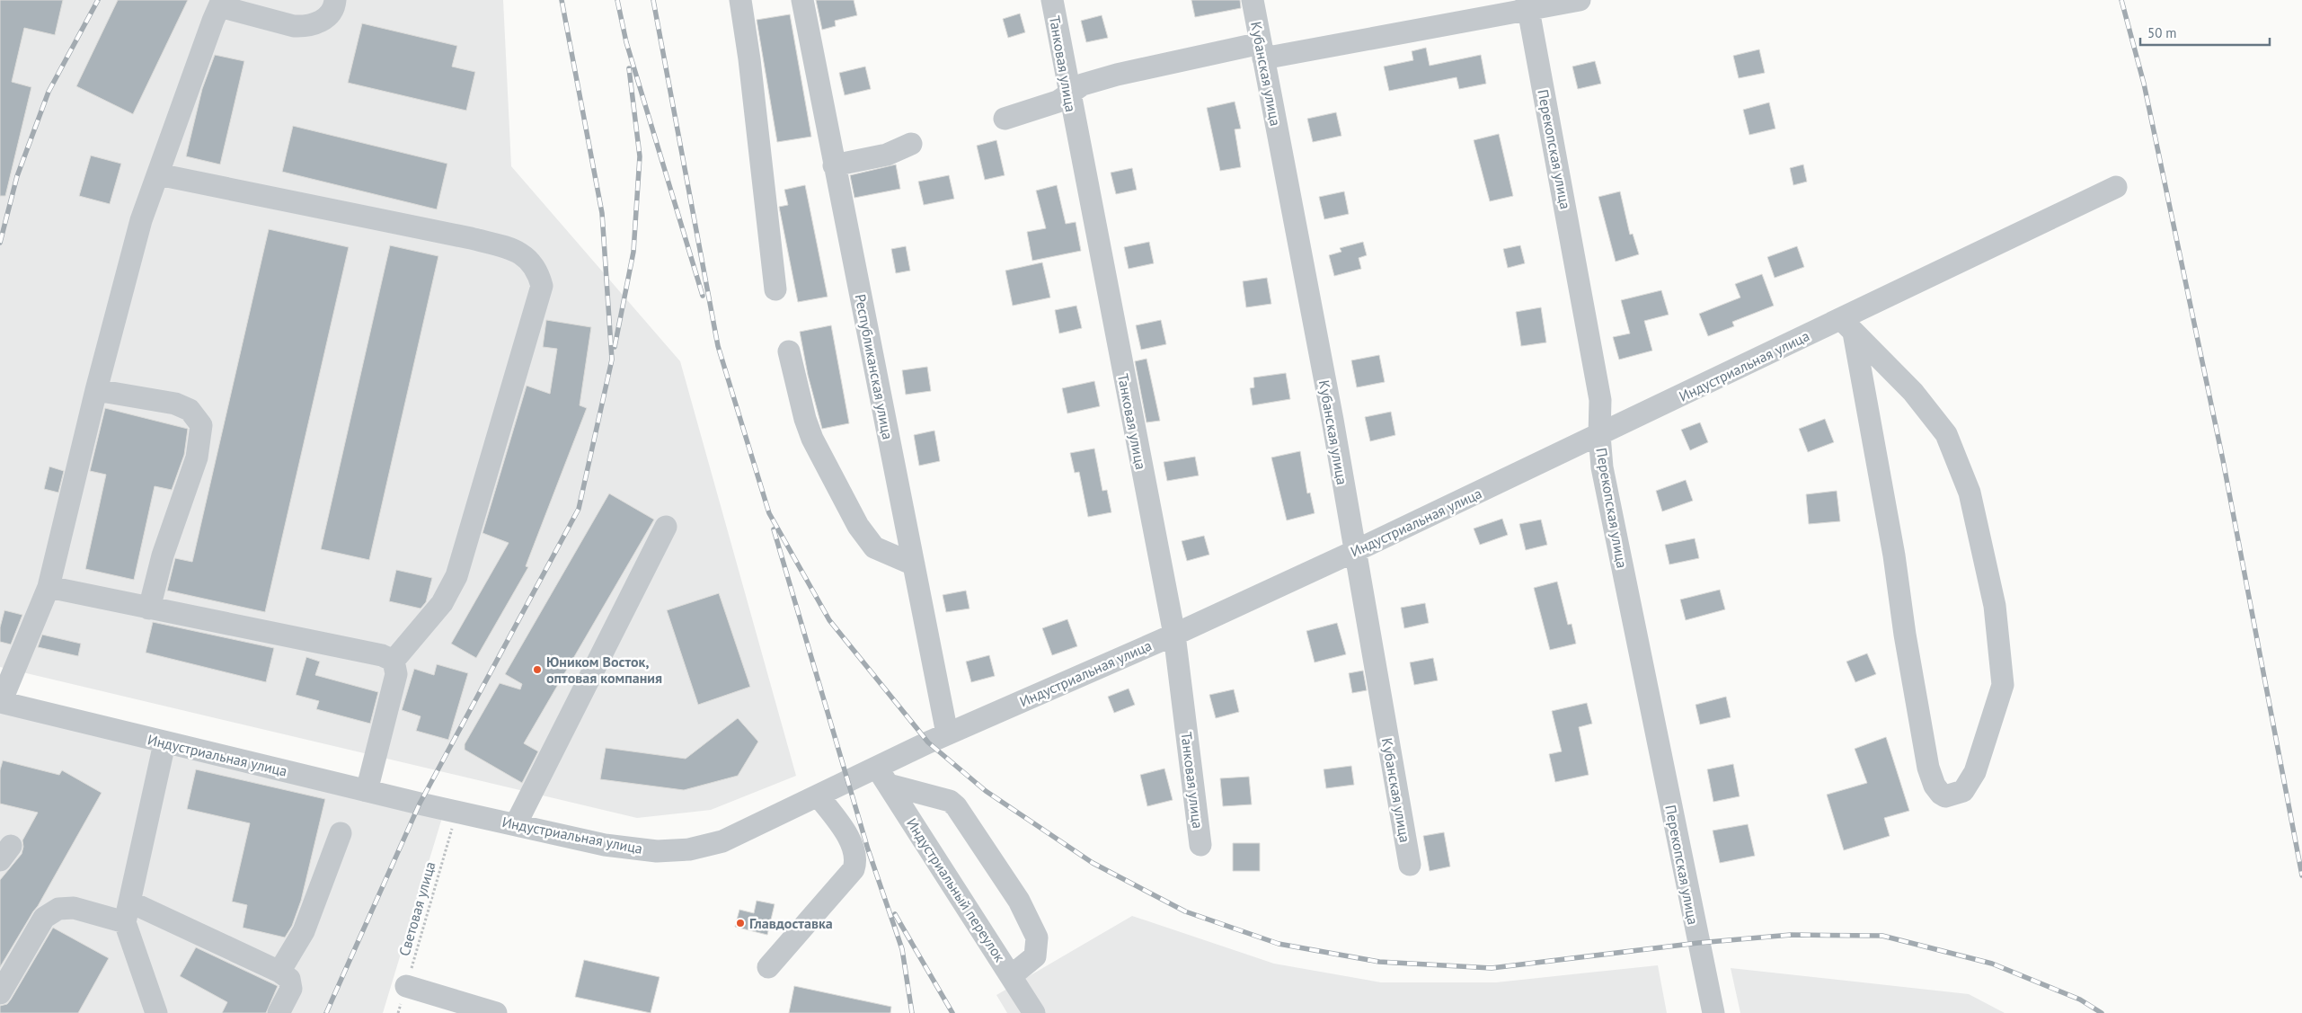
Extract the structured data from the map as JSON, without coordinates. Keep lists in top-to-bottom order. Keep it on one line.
{"streets":{"street":["Танковая улица","Кубанская улица","Перекопская улица","Индустриальная улица","Республиканская улица","Индустриальный переулок"],"path":["Световая улица"]},"crossings":[["Танковая улица","Индустриальная улица"],["Кубанская улица","Индустриальная улица"],["Перекопская улица","Индустриальная улица"],["Индустриальная улица","Республиканская улица"],["Индустриальная улица","Индустриальный переулок"],["Индустриальная улица","Световая улица"]],"places":["Юником Восток, оптовая компания","Главдоставка"],"scale_bar":"50 m"}
